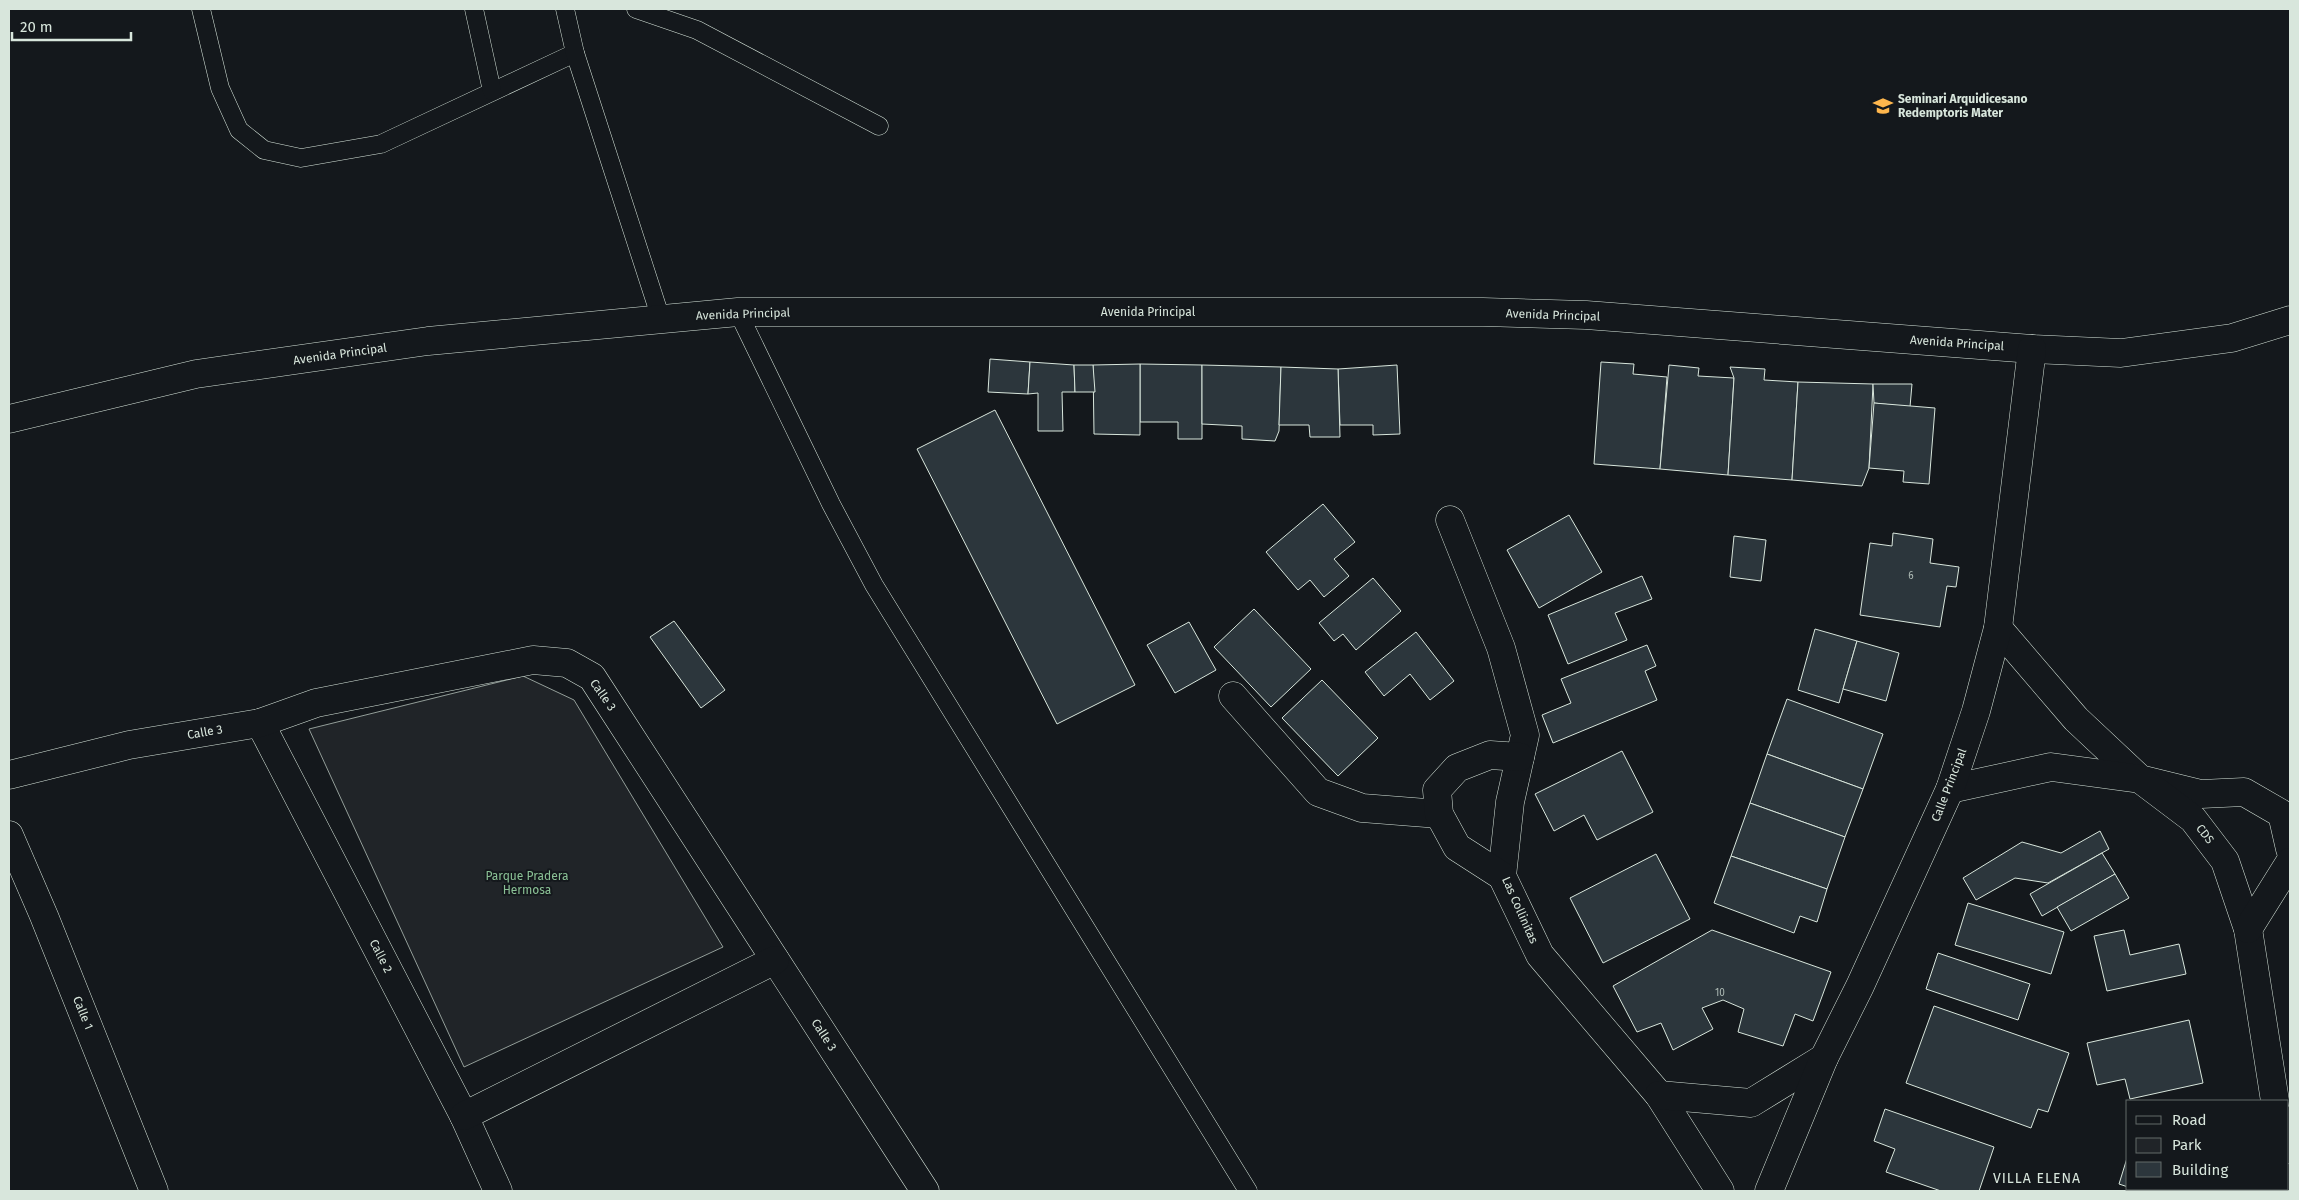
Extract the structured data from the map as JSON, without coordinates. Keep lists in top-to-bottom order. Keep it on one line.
{"streets":{"street":["Avenida Principal","Calle 3","Calle Principal","CDS","Las Collinitas","Calle 2","Calle 1"]},"crossings":[["Avenida Principal","Calle Principal"],["Calle 3","Calle 2"],["Calle Principal","CDS"]],"districts":["VILLA ELENA"],"parks":["Parque Pradera Hermosa"],"places":{"school or university":["Seminari Arquidicesano Redemptoris Mater"]},"house_numbers":["6","10"],"legend":["Road","Park","Building"],"scale_bar":"20 m"}
